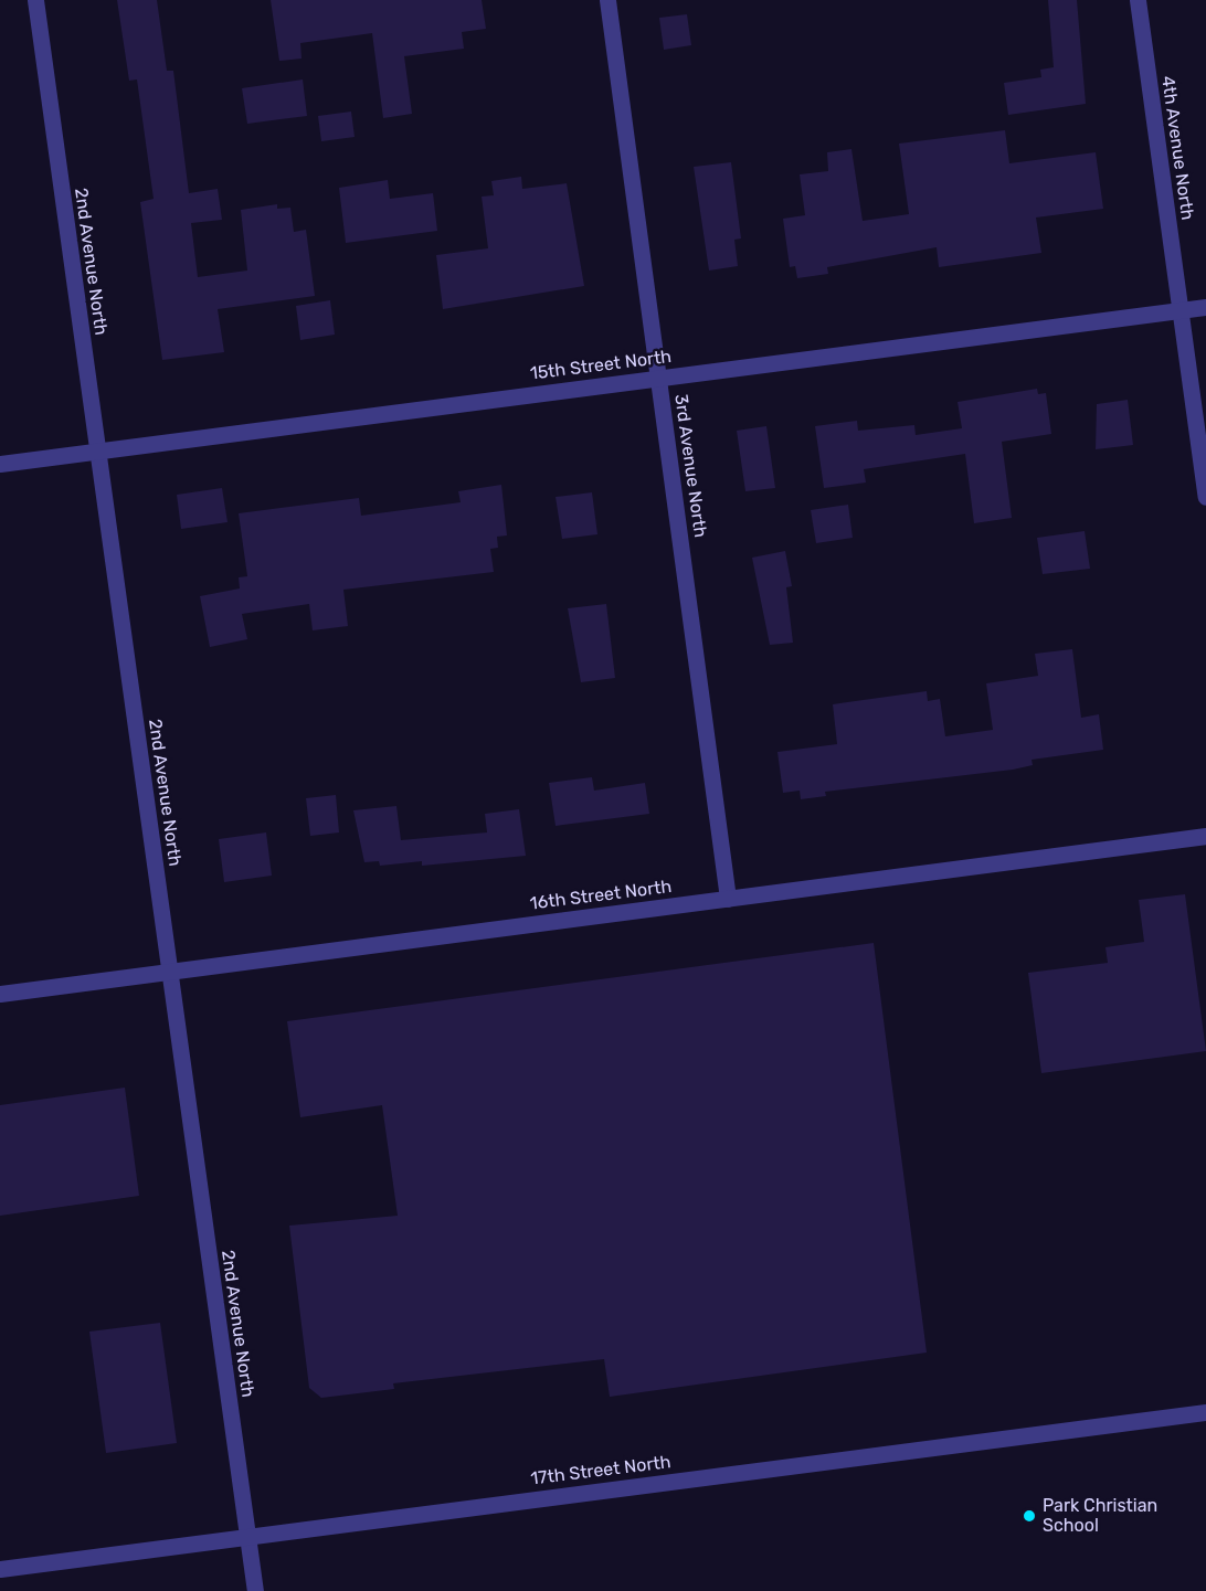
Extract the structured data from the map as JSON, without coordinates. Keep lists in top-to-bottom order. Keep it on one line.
{"streets":{"street":["4th Avenue North","2nd Avenue North","15th Street North","3rd Avenue North","16th Street North","17th Street North"]},"crossings":[["4th Avenue North","15th Street North"],["2nd Avenue North","15th Street North"],["2nd Avenue North","16th Street North"],["2nd Avenue North","17th Street North"],["15th Street North","3rd Avenue North"],["3rd Avenue North","16th Street North"]],"places":["Park Christian School"]}
